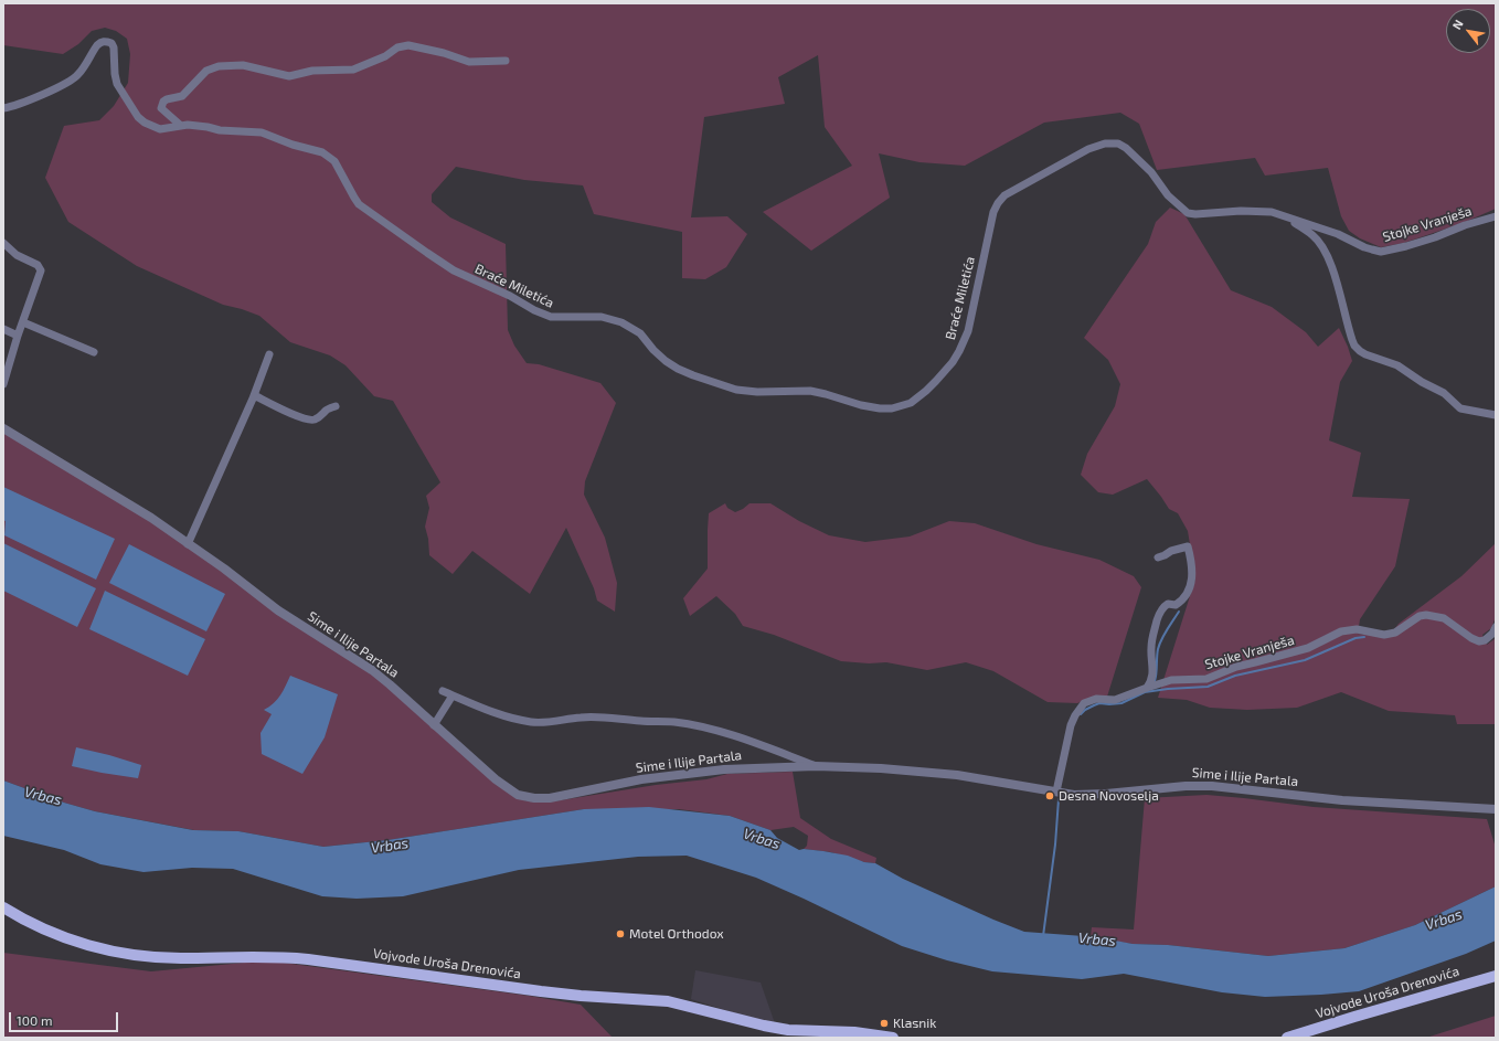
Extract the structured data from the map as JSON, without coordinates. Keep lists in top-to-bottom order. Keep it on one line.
{"streets":{"main road":["Vojvode Uroša Drenovića"],"street":["Stojke Vranješa","Braće Miletića","Sime i Ilije Partala"]},"crossings":[["Stojke Vranješa","Braće Miletića"],["Stojke Vranješa","Sime i Ilije Partala"]],"water":["Vrbas"],"places":["Desna Novoselja","Motel Orthodox","Klasnik"],"scale_bar":"100 m","north":"top left"}
